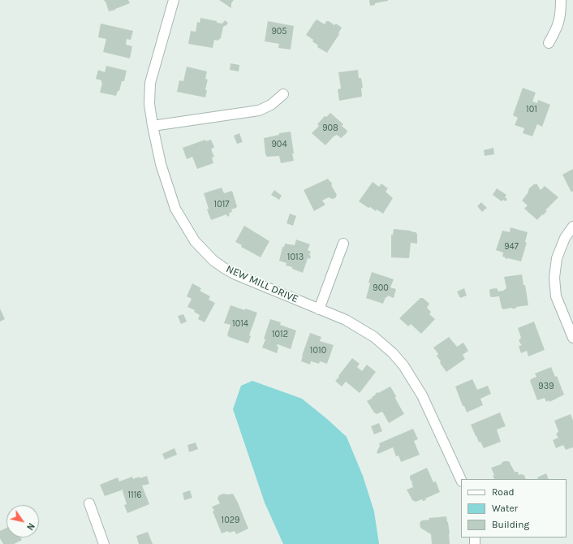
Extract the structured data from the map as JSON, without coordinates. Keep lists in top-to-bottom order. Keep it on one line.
{"streets":{"street":["NEW MILL DRIVE"]},"house_numbers":["905","101","908","904","1017","947","1013","900","1014","1012","1010","939","1116","1029"],"legend":["Road","Water","Building"],"north":"bottom right"}
